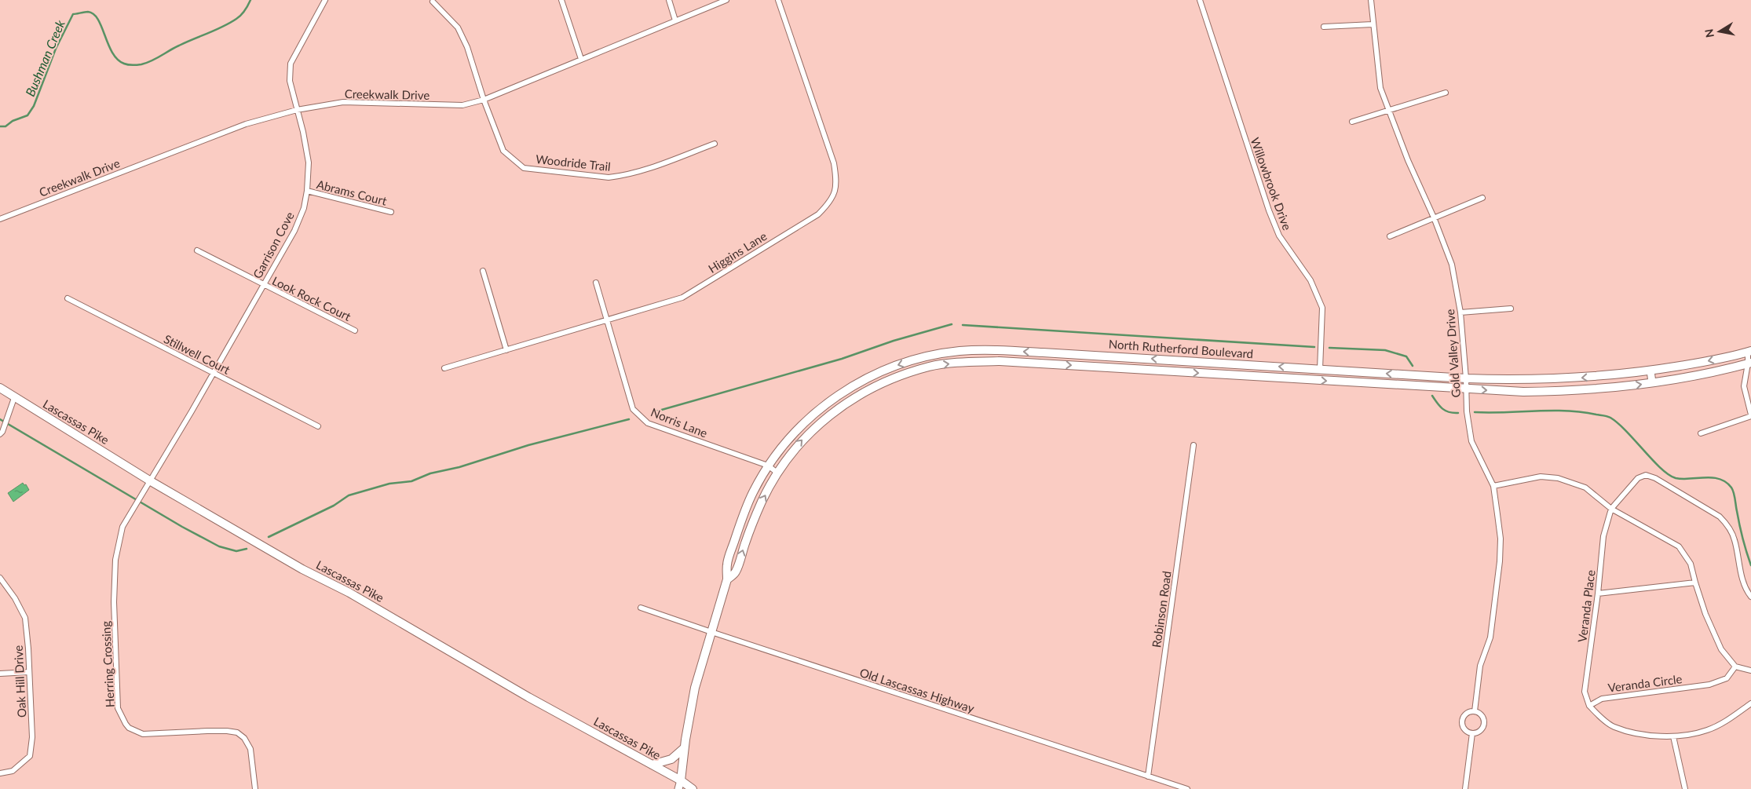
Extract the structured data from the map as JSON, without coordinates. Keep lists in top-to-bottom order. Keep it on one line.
{"streets":{"main road":["North Rutherford Boulevard","Lascassas Pike"],"street":["Creekwalk Drive","Woodride Trail","Willowbrook Drive","Abrams Court","Garrison Cove","Higgins Lane","Look Rock Court","Gold Valley Drive","Stillwell Court","Norris Lane","Veranda Place","Robinson Road","Herring Crossing","Oak Hill Drive","Veranda Circle","Old Lascassas Highway"]},"crossings":[["Creekwalk Drive","Woodride Trail"],["Creekwalk Drive","Garrison Cove"],["Willowbrook Drive","North Rutherford Boulevard"],["Abrams Court","Garrison Cove"],["Garrison Cove","Look Rock Court"],["Garrison Cove","Stillwell Court"],["Garrison Cove","Lascassas Pike"],["Garrison Cove","Herring Crossing"],["Higgins Lane","Norris Lane"],["North Rutherford Boulevard","Gold Valley Drive"],["North Rutherford Boulevard","Lascassas Pike"],["North Rutherford Boulevard","Norris Lane"],["North Rutherford Boulevard","Old Lascassas Highway"],["Lascassas Pike","Herring Crossing"],["Veranda Place","Veranda Circle"],["Robinson Road","Old Lascassas Highway"]],"water":["Bushman Creek"],"north":"left"}
